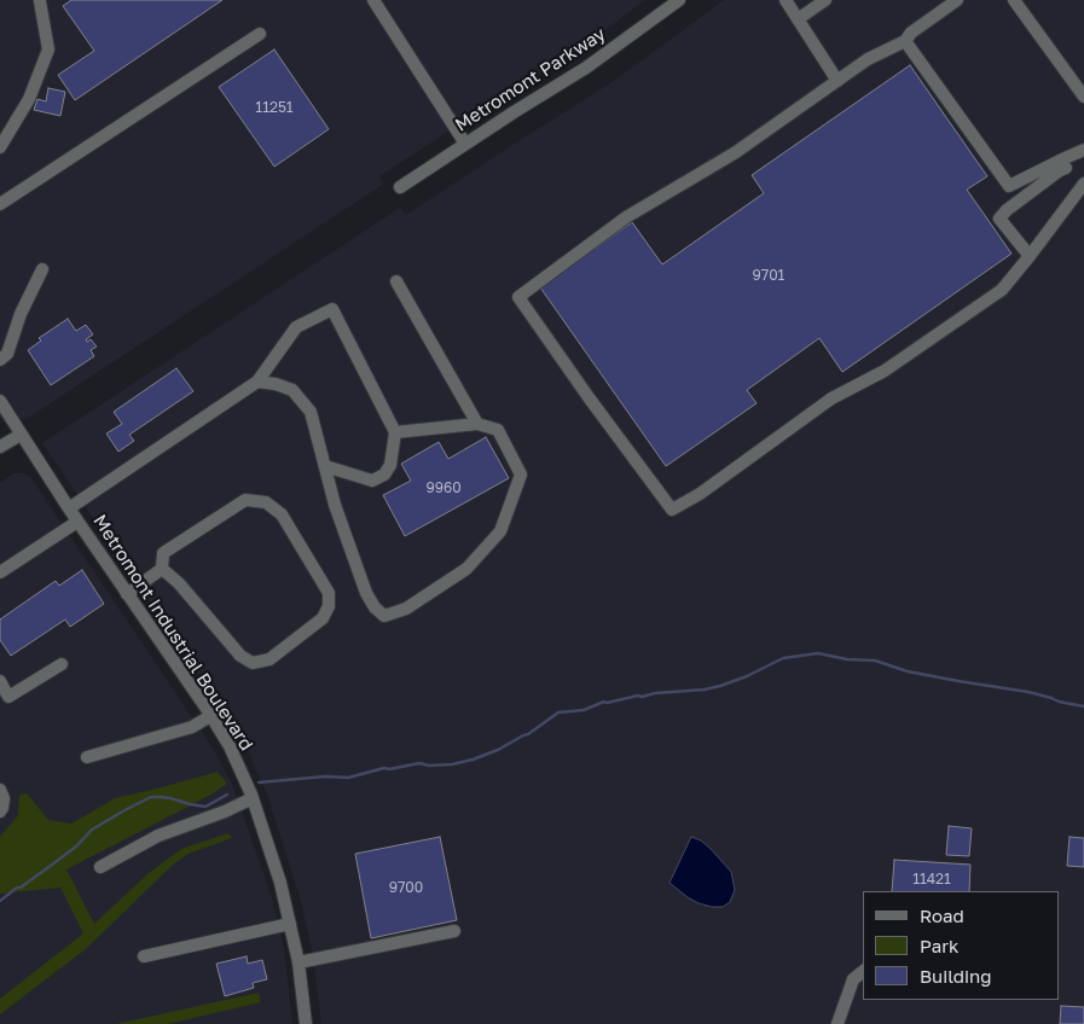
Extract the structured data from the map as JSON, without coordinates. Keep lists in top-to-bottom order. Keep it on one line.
{"streets":{"street":["Metromont Parkway","Metromont Industrial Boulevard"]},"house_numbers":["11251","9701","9960","11421","9700"],"legend":["Road","Park","Building"]}
